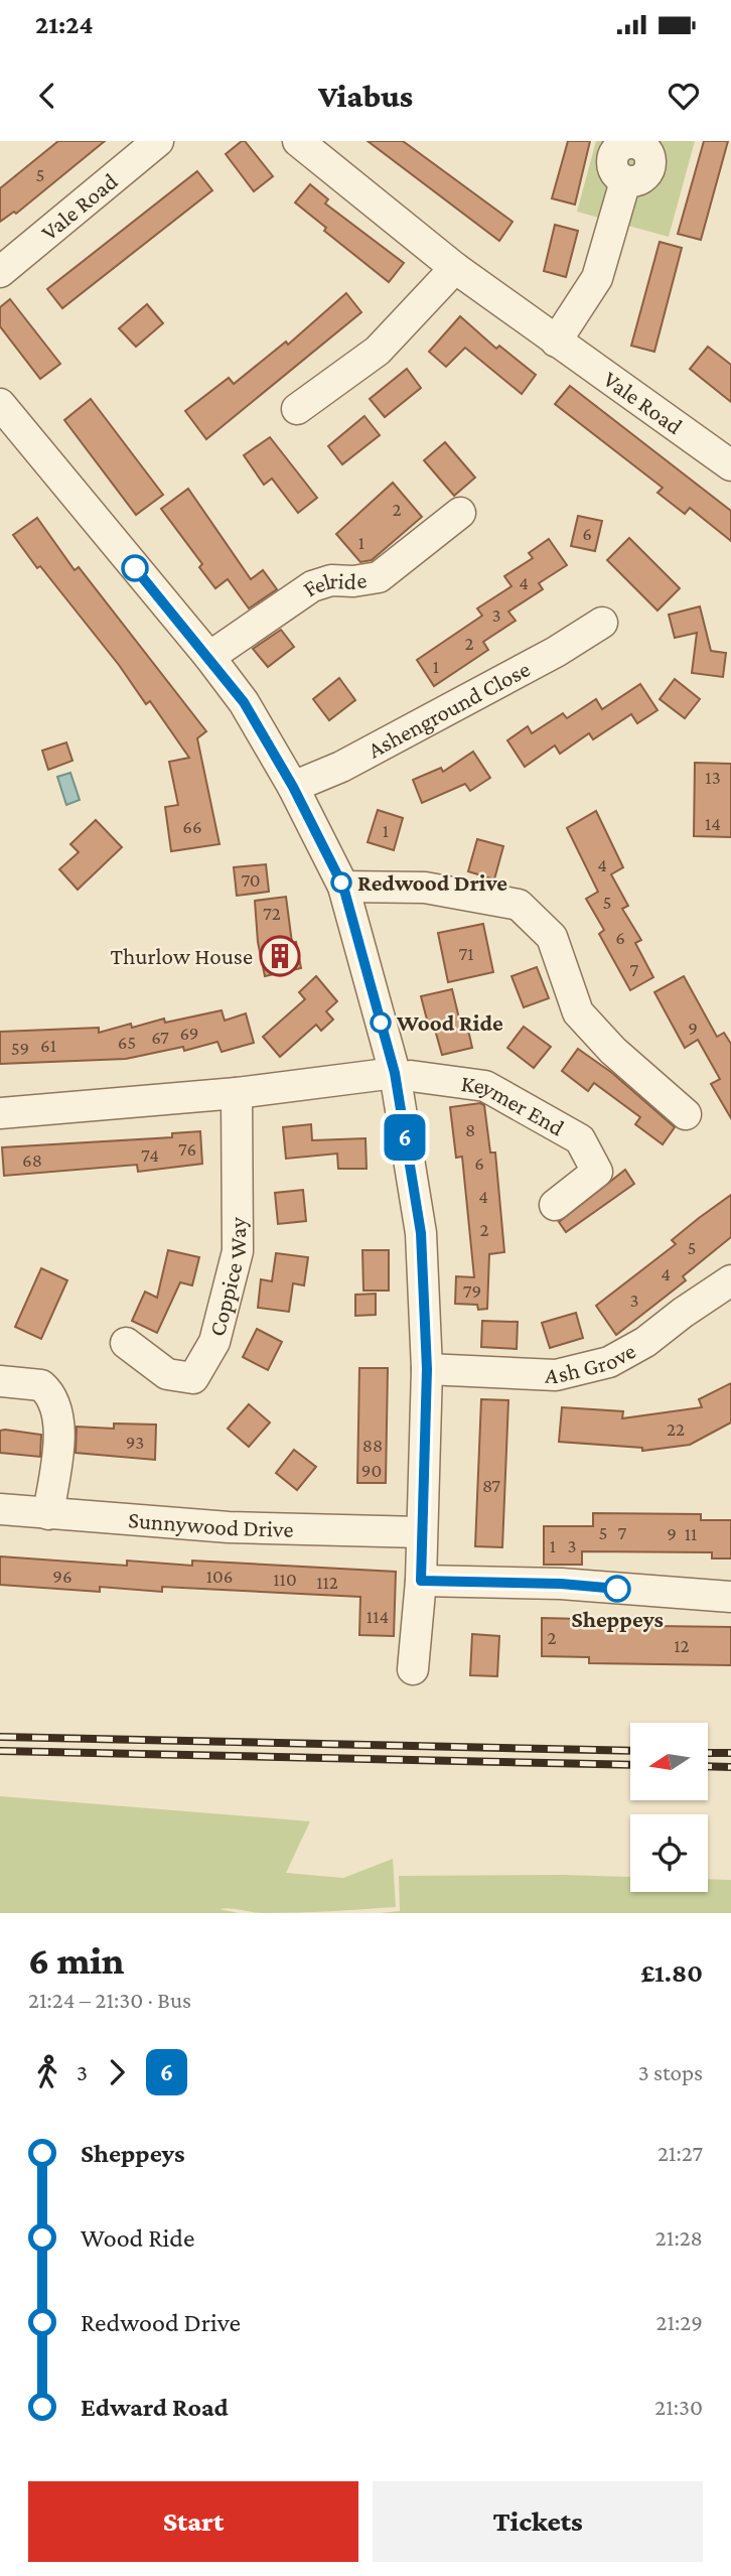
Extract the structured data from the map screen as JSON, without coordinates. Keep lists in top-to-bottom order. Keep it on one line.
{"streets":{"street":["Vale Road","Felride","Ashenground Close","Keymer End","Coppice Way","Ash Grove","Sunnywood Drive"]},"places":{"other":["Redwood Drive","Wood Ride","Sheppeys"],"building":["Thurlow House"]},"lines":["bus line 6"],"house_numbers":["5","2","6","1","4","3","2","1","13","14","66","1","4","70","5","72","6","71","7","9","69","67","65","61","59","8","76","74","68","6","4","2","5","4","79","3","22","93","88","90","87","5","7","9","11","1","3","96","106","110","112","114","2","12"],"north":"left","page":{"status":"21:24","header":"Viabus","on_map":"6","heading":["6 min","21:24 – 21:30 · Bus","£1.80"],"legs":["3","6","3 stops"],"list":[{"name":"Sheppeys","value":"21:27"},{"name":"Wood Ride","value":"21:28"},{"name":"Redwood Drive","value":"21:29"},{"name":"Edward Road","value":"21:30"}],"buttons":["Start","Tickets"]}}
